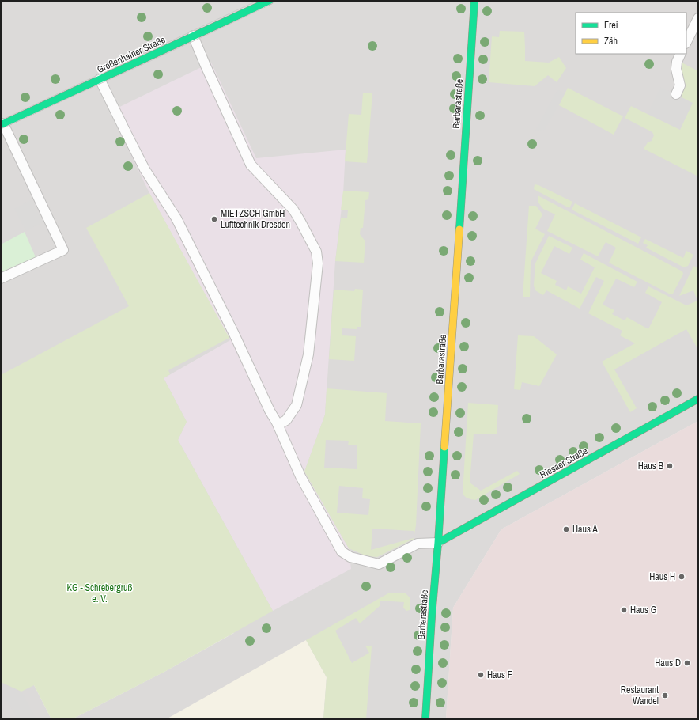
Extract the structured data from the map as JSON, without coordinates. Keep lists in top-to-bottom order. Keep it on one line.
{"streets":{"street":["Großenhainer Straße","Barbarastraße","Riesaer Straße"]},"crossings":[["Barbarastraße","Riesaer Straße"]],"parks":["KG - Schrebergruß e. V."],"places":["MIETZSCH GmbH Lufttechnik Dresden","Haus B","Haus A","Haus H","Haus G","Haus D","Haus F","Restaurant Wandel"],"legend":["Frei","Zäh"]}
